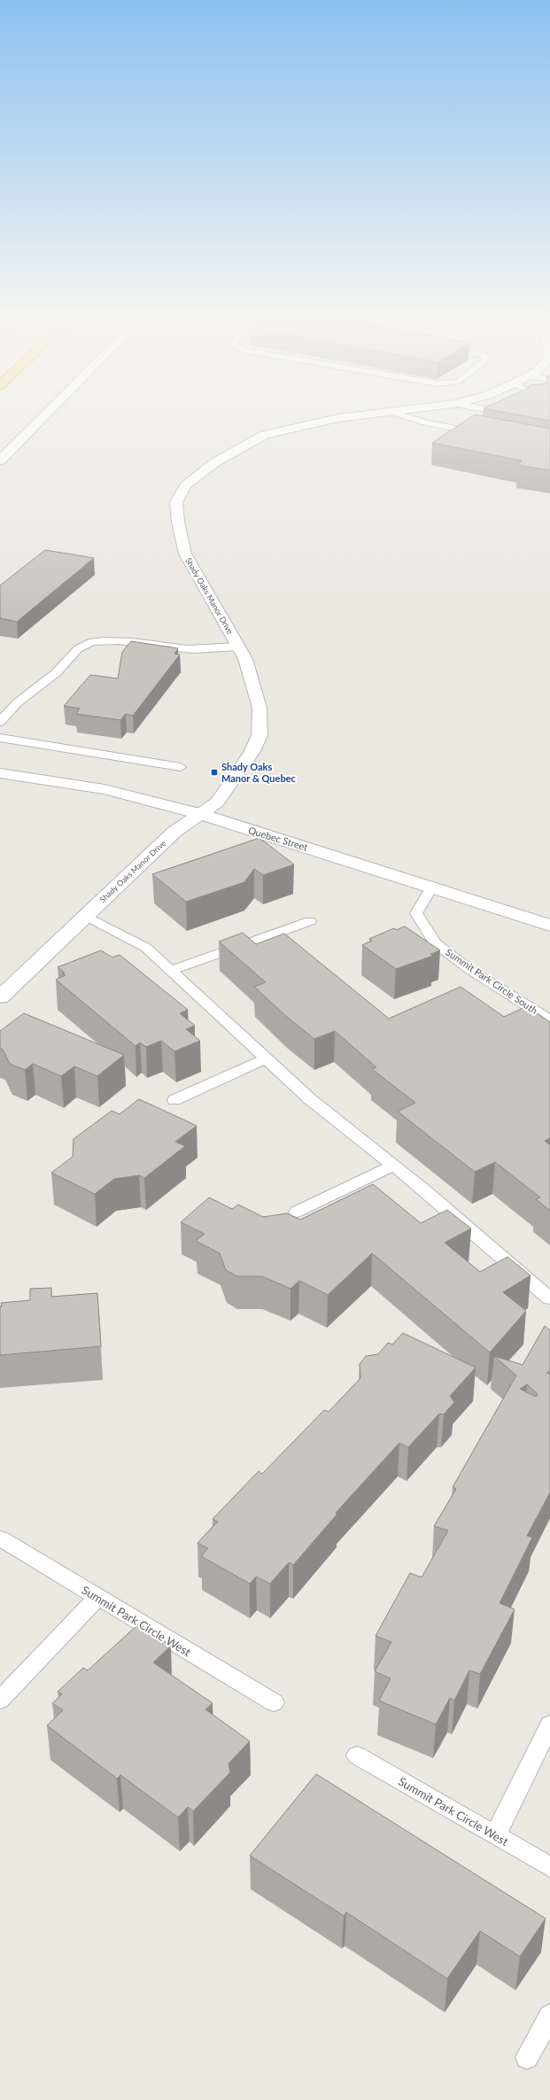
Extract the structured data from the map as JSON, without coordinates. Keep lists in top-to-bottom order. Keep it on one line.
{"streets":{"street":["Shady Oaks Manor Drive","Quebec Street"],"lane":["Summit Park Circle South","Summit Park Circle West"]},"crossings":[["Shady Oaks Manor Drive","Quebec Street"],["Quebec Street","Summit Park Circle South"]],"places":{"transit":["Shady Oaks Manor & Quebec"]}}
